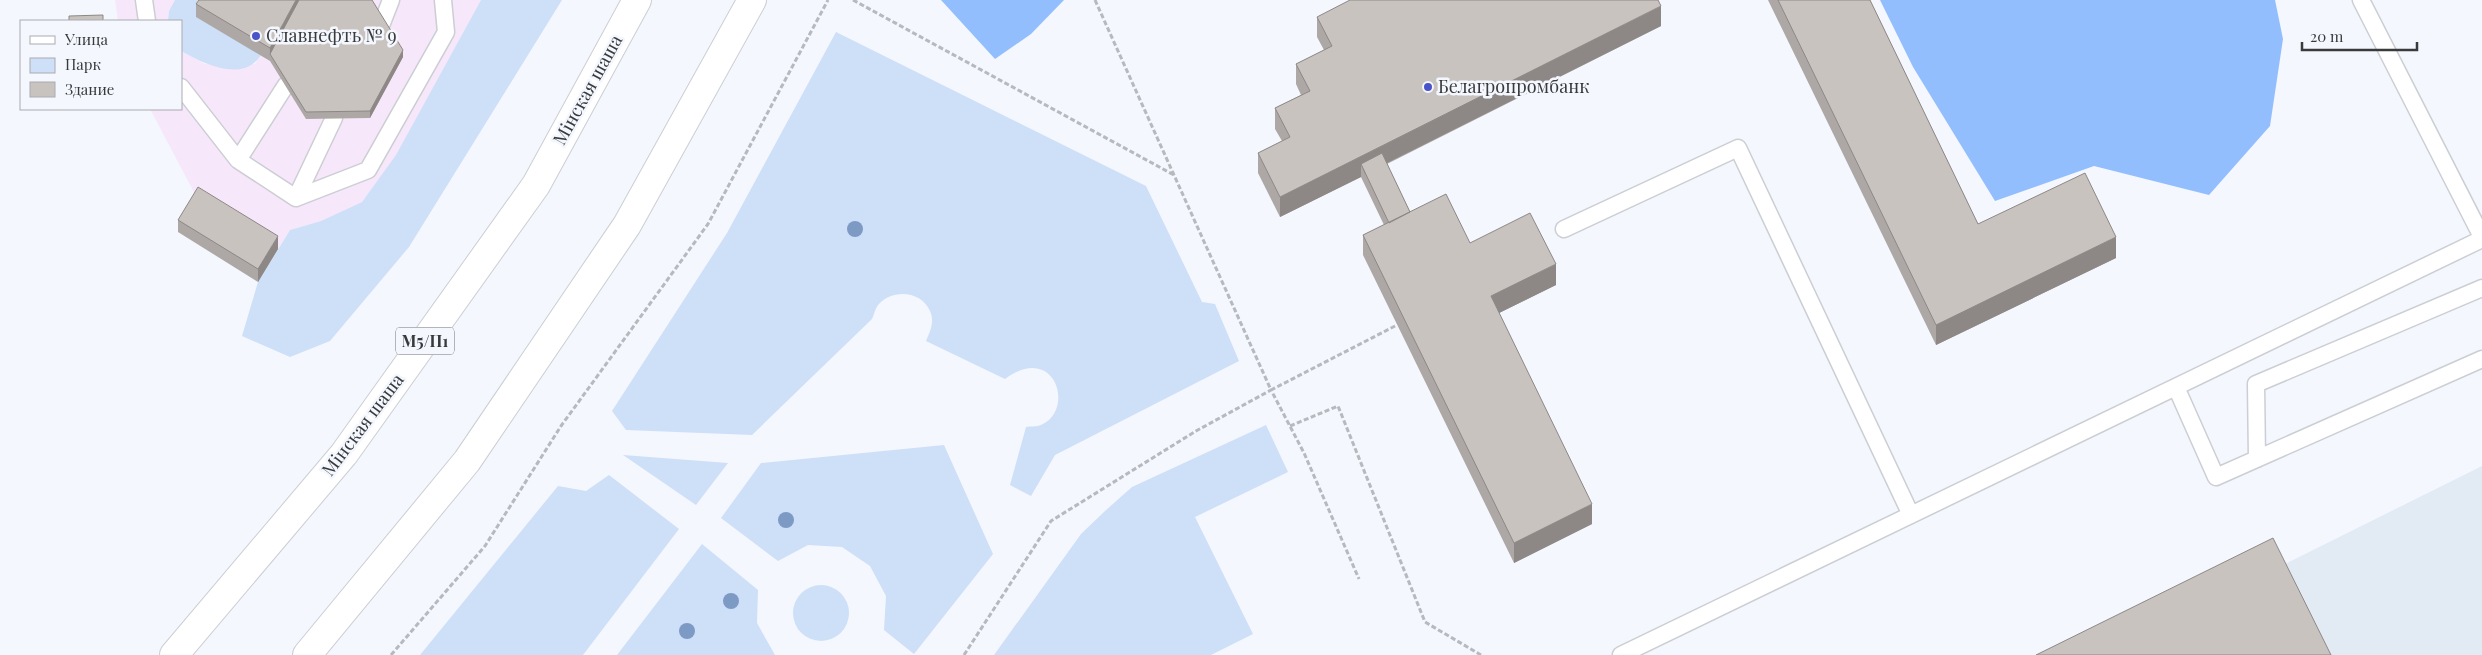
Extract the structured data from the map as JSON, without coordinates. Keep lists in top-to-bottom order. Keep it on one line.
{"streets":{"main road":["Мінская шаша","М5/П1"]},"places":["Славнефть № 9","Белагропромбанк"],"legend":["Улица","Парк","Здание"],"scale_bar":"20 m"}
